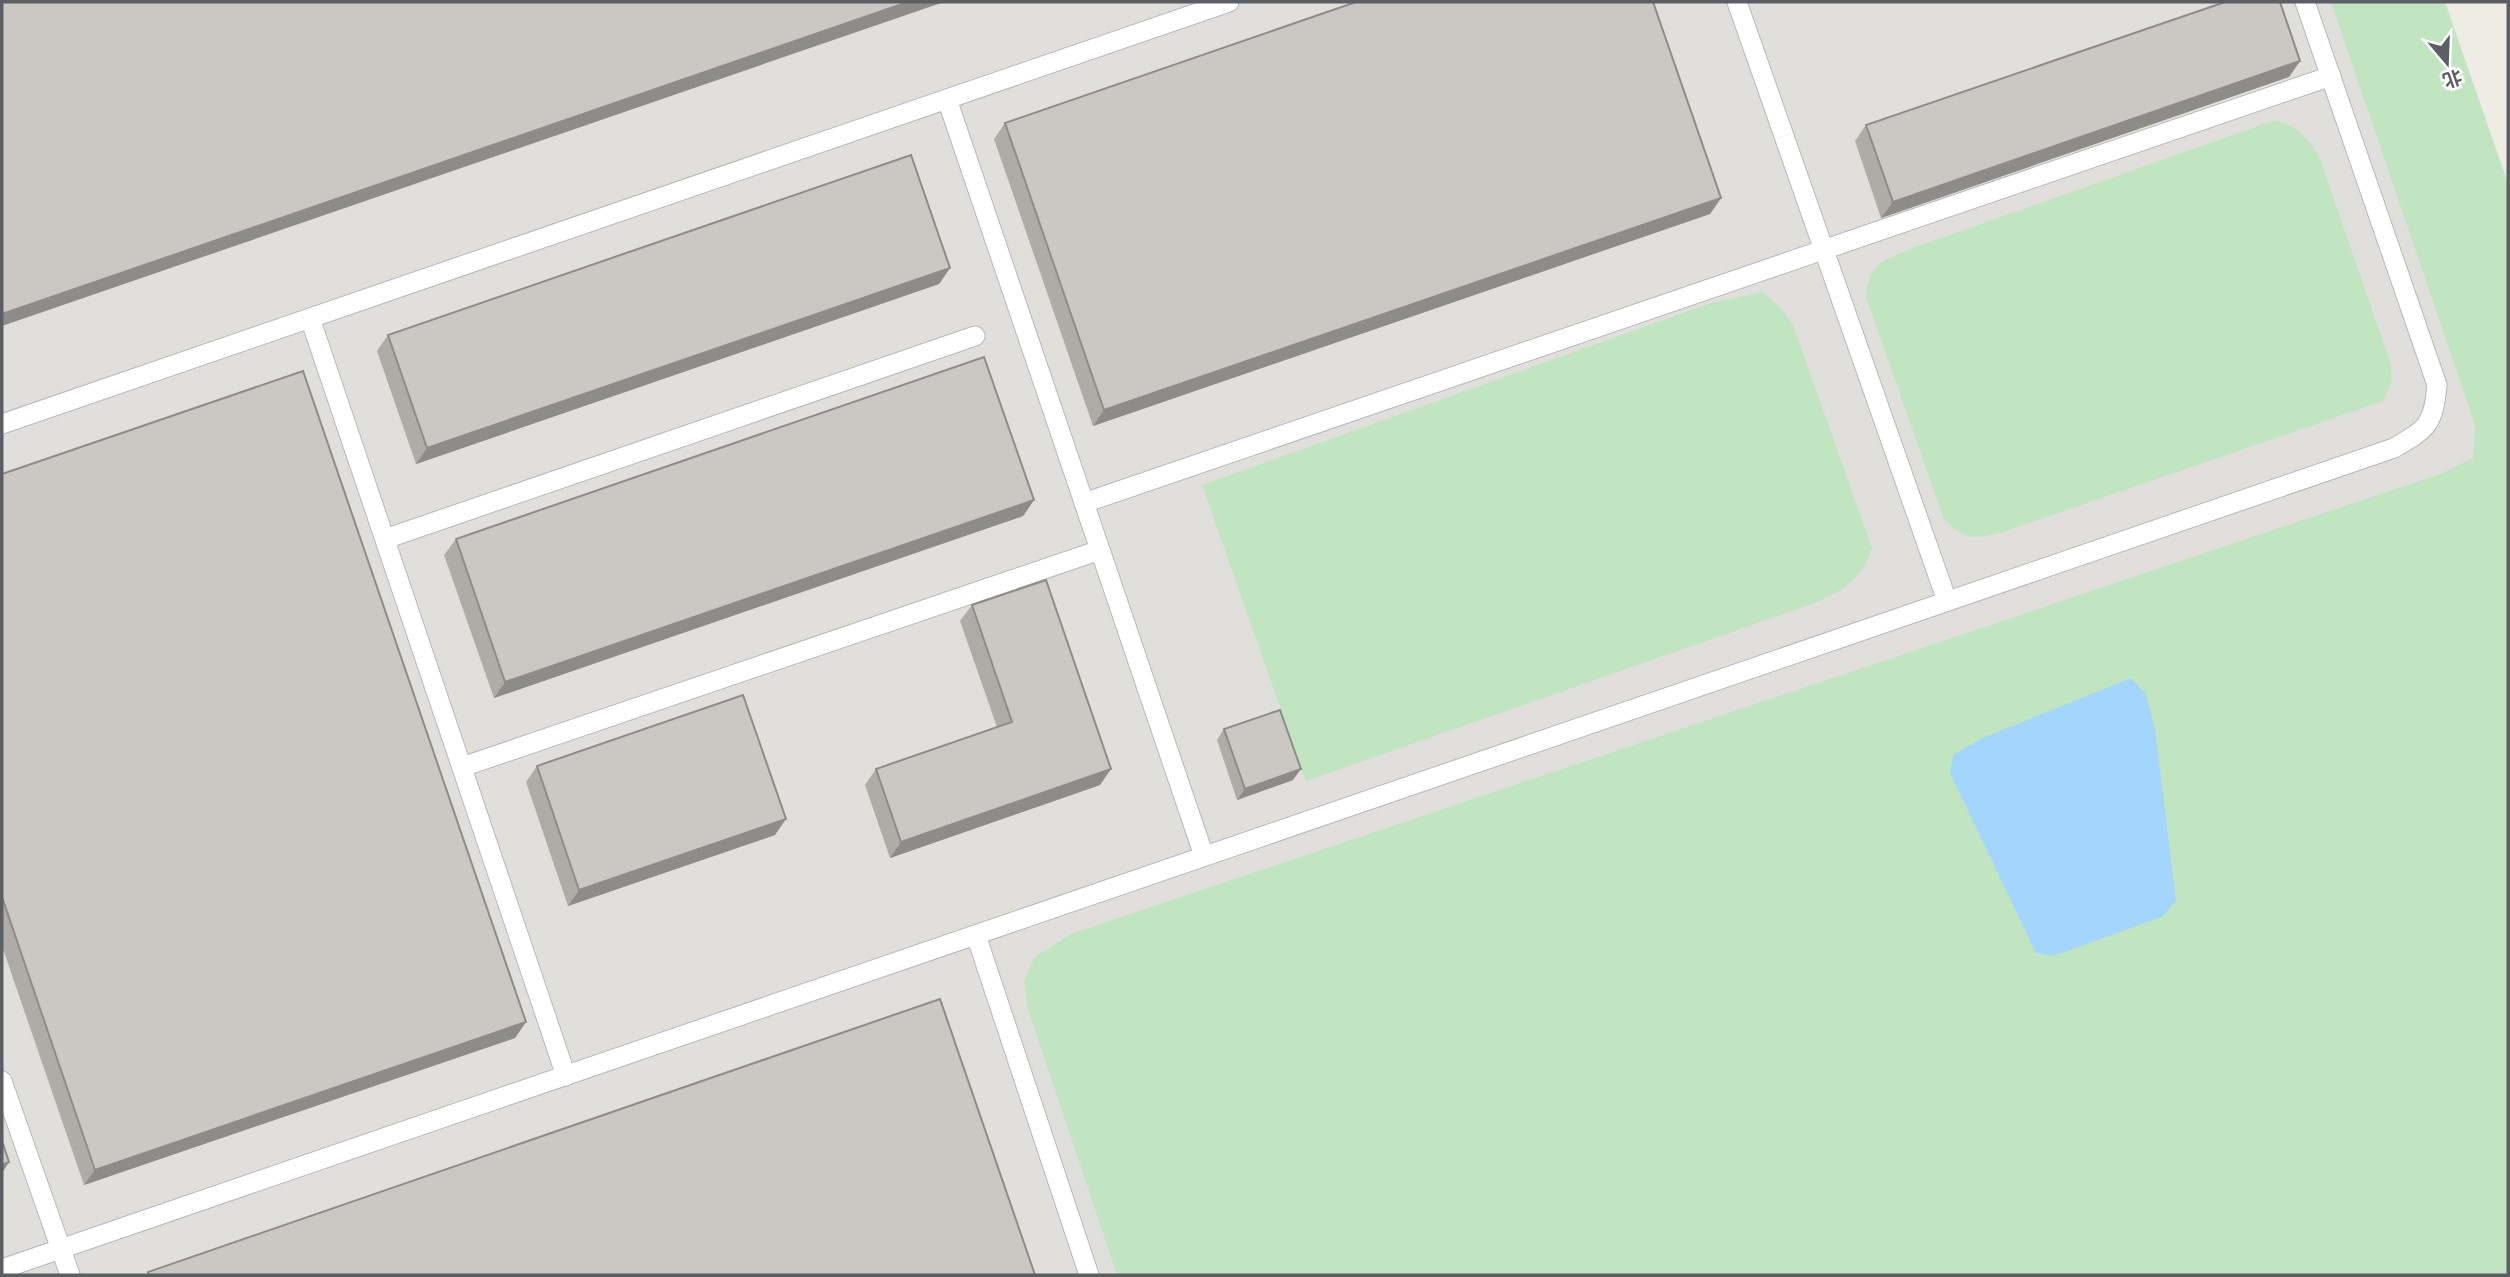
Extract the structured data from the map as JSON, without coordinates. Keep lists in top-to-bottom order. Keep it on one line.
{"north":"bottom"}
